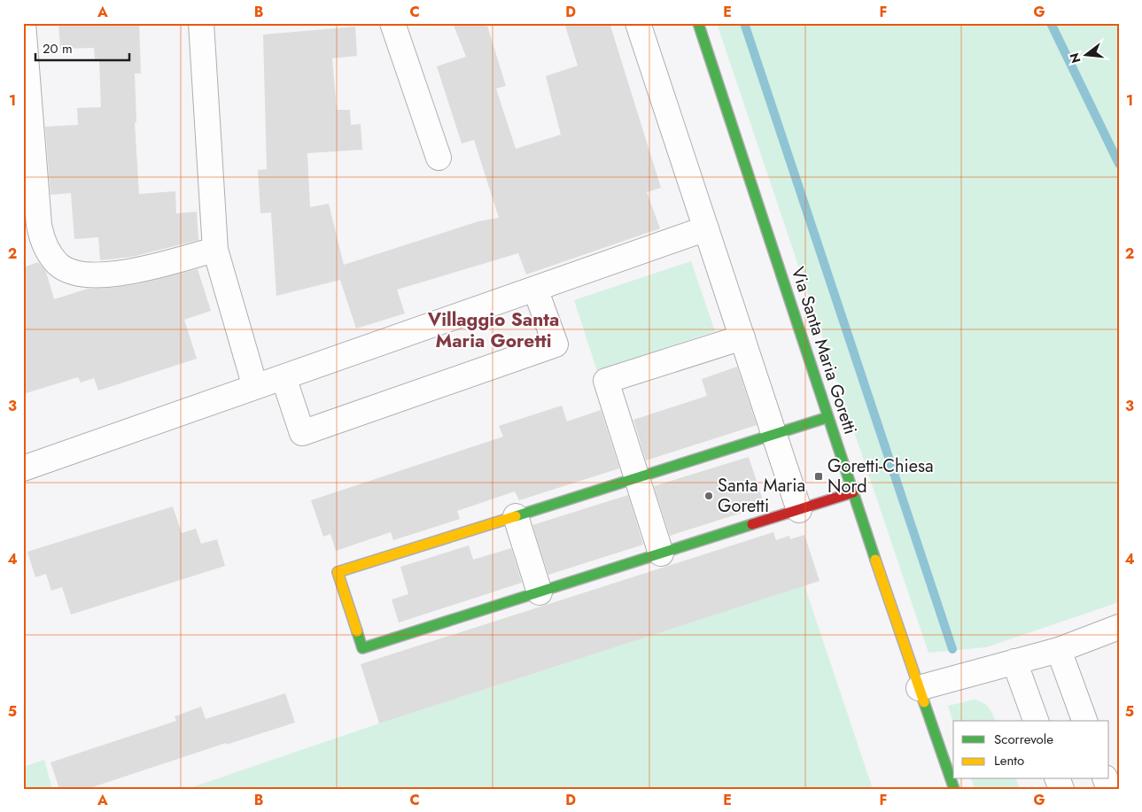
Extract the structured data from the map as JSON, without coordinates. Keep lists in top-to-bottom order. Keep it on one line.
{"streets":{"street":["Via Santa Maria Goretti"]},"districts":["Villaggio Santa Maria Goretti"],"places":{"transit":["Goretti-Chiesa Nord"],"other":["Santa Maria Goretti"]},"legend":["Scorrevole","Lento"],"scale_bar":"20 m","north":"left","grid":{"columns":["A","B","C","D","E","F","G"],"rows":["1","2","3","4","5"]}}
